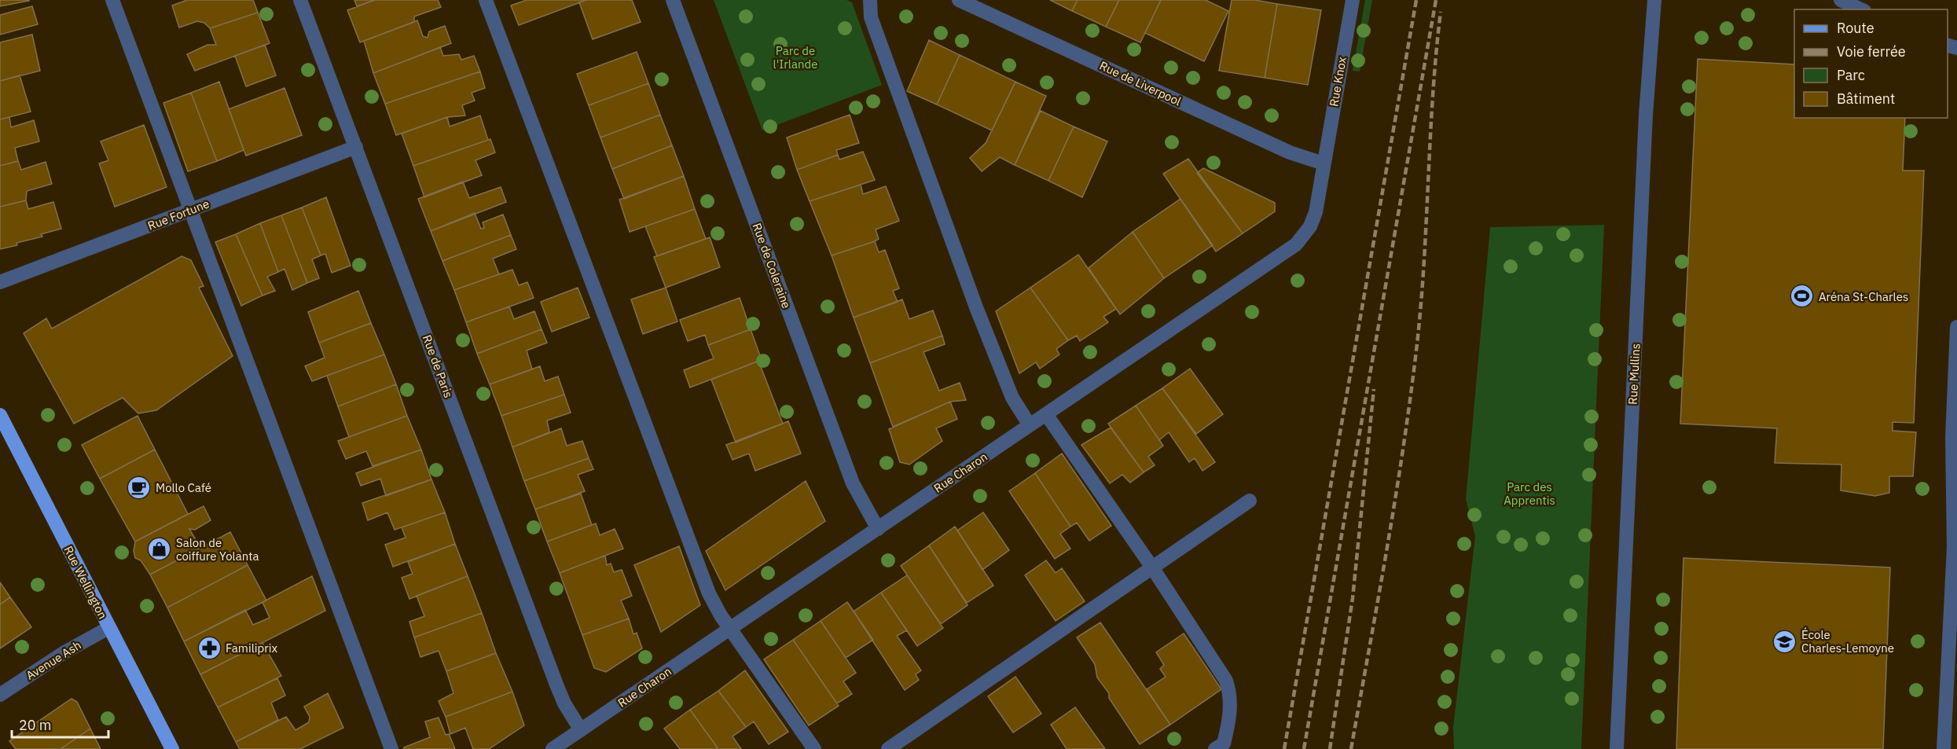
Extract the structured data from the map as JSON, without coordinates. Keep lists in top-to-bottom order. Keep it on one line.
{"streets":{"main road":["Rue Wellington"],"street":["Rue Knox","Rue de Liverpool","Rue Fortune","Rue de Coleraine","Rue de Paris","Rue Mullins","Rue Charon","Avenue Ash"]},"crossings":[["Rue Knox","Rue de Liverpool"],["Rue Knox","Rue Charon"],["Rue de Liverpool","Rue Charon"],["Rue Fortune","Rue de Paris"],["Rue de Coleraine","Rue Charon"],["Rue de Paris","Rue Charon"],["Rue Wellington","Avenue Ash"]],"parks":["Parc de l'Irlande","Parc des Apprentis"],"places":{"sports":["Aréna St-Charles"],"cafe":["Mollo Café"],"shop":["Salon de coiffure Yolanta"],"school or university":["École Charles-Lemoyne"],"pharmacy":["Familiprix"]},"legend":["Route","Voie ferrée","Parc","Bâtiment"],"scale_bar":"20 m"}
